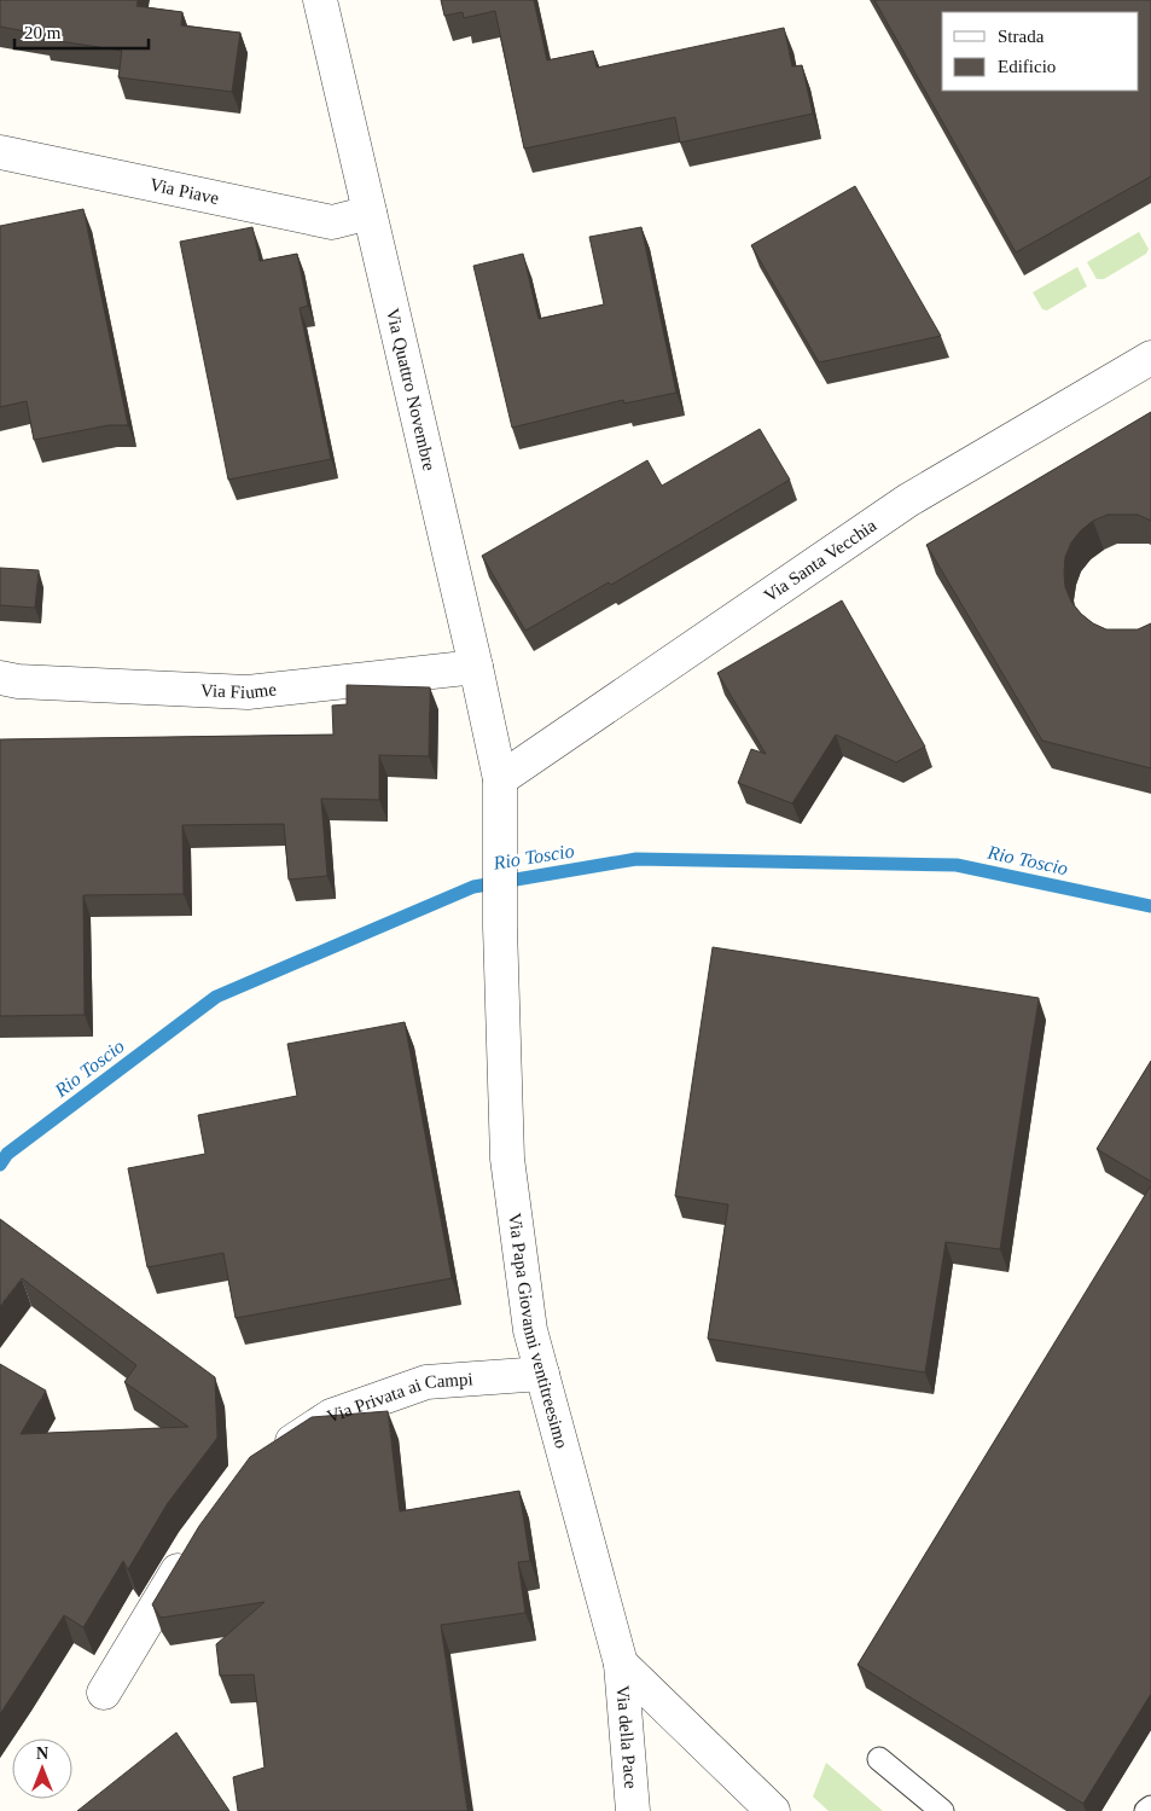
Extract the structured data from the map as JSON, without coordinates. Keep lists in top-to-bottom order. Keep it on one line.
{"streets":{"street":["Via Piave","Via Quattro Novembre","Via Santa Vecchia","Via Fiume","Via Papa Giovanni ventitreesimo","Via Privata ai Campi","Via della Pace"]},"crossings":[["Via Piave","Via Quattro Novembre"],["Via Quattro Novembre","Via Santa Vecchia"],["Via Quattro Novembre","Via Fiume"],["Via Quattro Novembre","Via Papa Giovanni ventitreesimo"],["Via Santa Vecchia","Via Papa Giovanni ventitreesimo"],["Via Papa Giovanni ventitreesimo","Via Privata ai Campi"],["Via Papa Giovanni ventitreesimo","Via della Pace"]],"water":["Rio Toscio"],"legend":["Strada","Edificio"],"scale_bar":"20 m","north":"top"}
